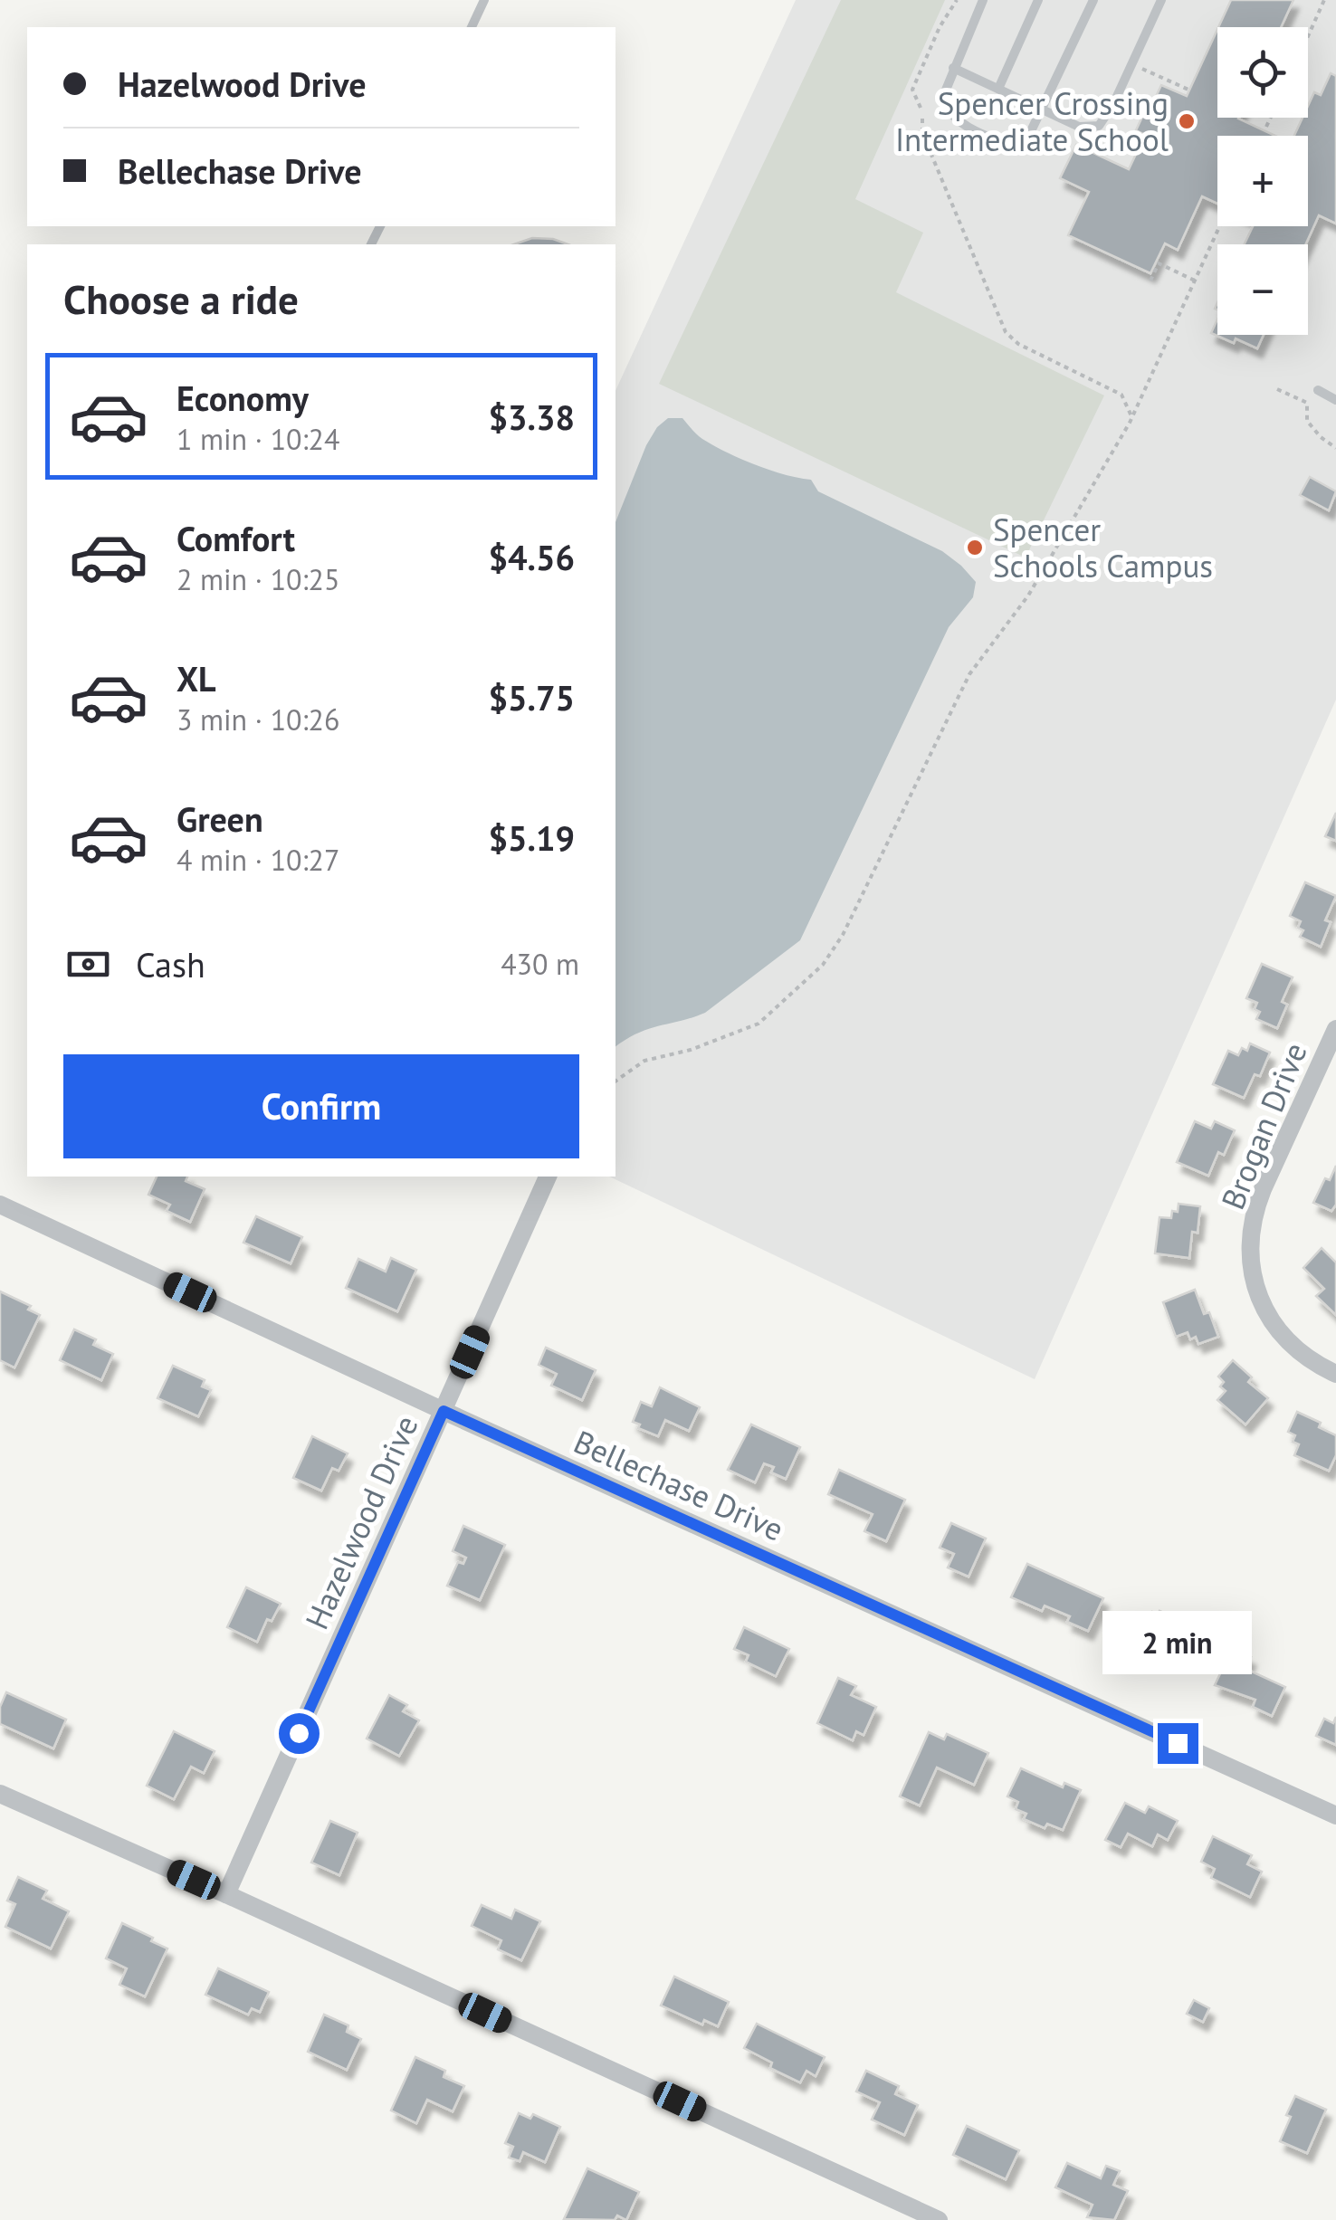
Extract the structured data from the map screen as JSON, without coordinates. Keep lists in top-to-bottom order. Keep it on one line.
{"streets":{"street":["Brogan Drive","Bellechase Drive","Hazelwood Drive"]},"crossings":[["Bellechase Drive","Hazelwood Drive"]],"places":["Spencer Crossing Intermediate School","Spencer Schools Campus"],"page":{"map_buttons":["+","−"],"banner":["Hazelwood Drive","Bellechase Drive"],"heading":"Choose a ride","list":[{"name":"Economy","note":"1 min · 10:24","value":"$3.38"},{"name":"Comfort","note":"2 min · 10:25","value":"$4.56"},{"name":"XL","note":"3 min · 10:26","value":"$5.75"},{"name":"Green","note":"4 min · 10:27","value":"$5.19"}],"pay":["Cash","430 m"],"buttons":"Confirm","bubble":"2 min"}}
